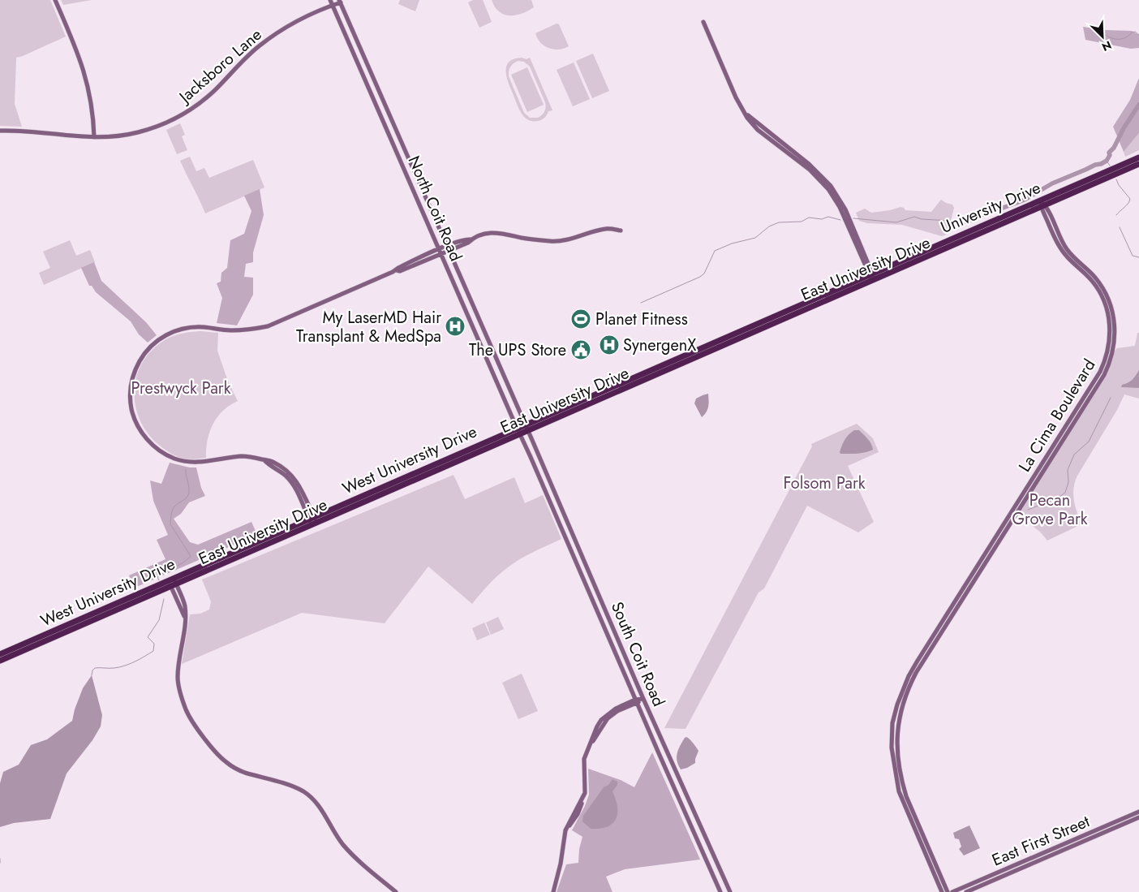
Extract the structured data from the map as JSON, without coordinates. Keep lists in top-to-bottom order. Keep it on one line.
{"streets":{"highway":["University Drive","East University Drive","West University Drive"],"street":["Jacksboro Lane","North Coit Road","La Cima Boulevard","South Coit Road","East First Street"]},"crossings":[["Jacksboro Lane","North Coit Road"],["University Drive","North Coit Road"],["University Drive","La Cima Boulevard"],["University Drive","West University Drive"],["University Drive","South Coit Road"],["North Coit Road","West University Drive"],["North Coit Road","South Coit Road"],["East University Drive","La Cima Boulevard"],["East University Drive","West University Drive"],["East University Drive","South Coit Road"],["West University Drive","South Coit Road"]],"parks":["Prestwyck Park","Folsom Park","Pecan Grove Park"],"places":{"sports":["Planet Fitness"],"hospital":["My LaserMD Hair Transplant & MedSpa","SynergenX"],"public building":["The UPS Store"]},"north":"bottom right"}
